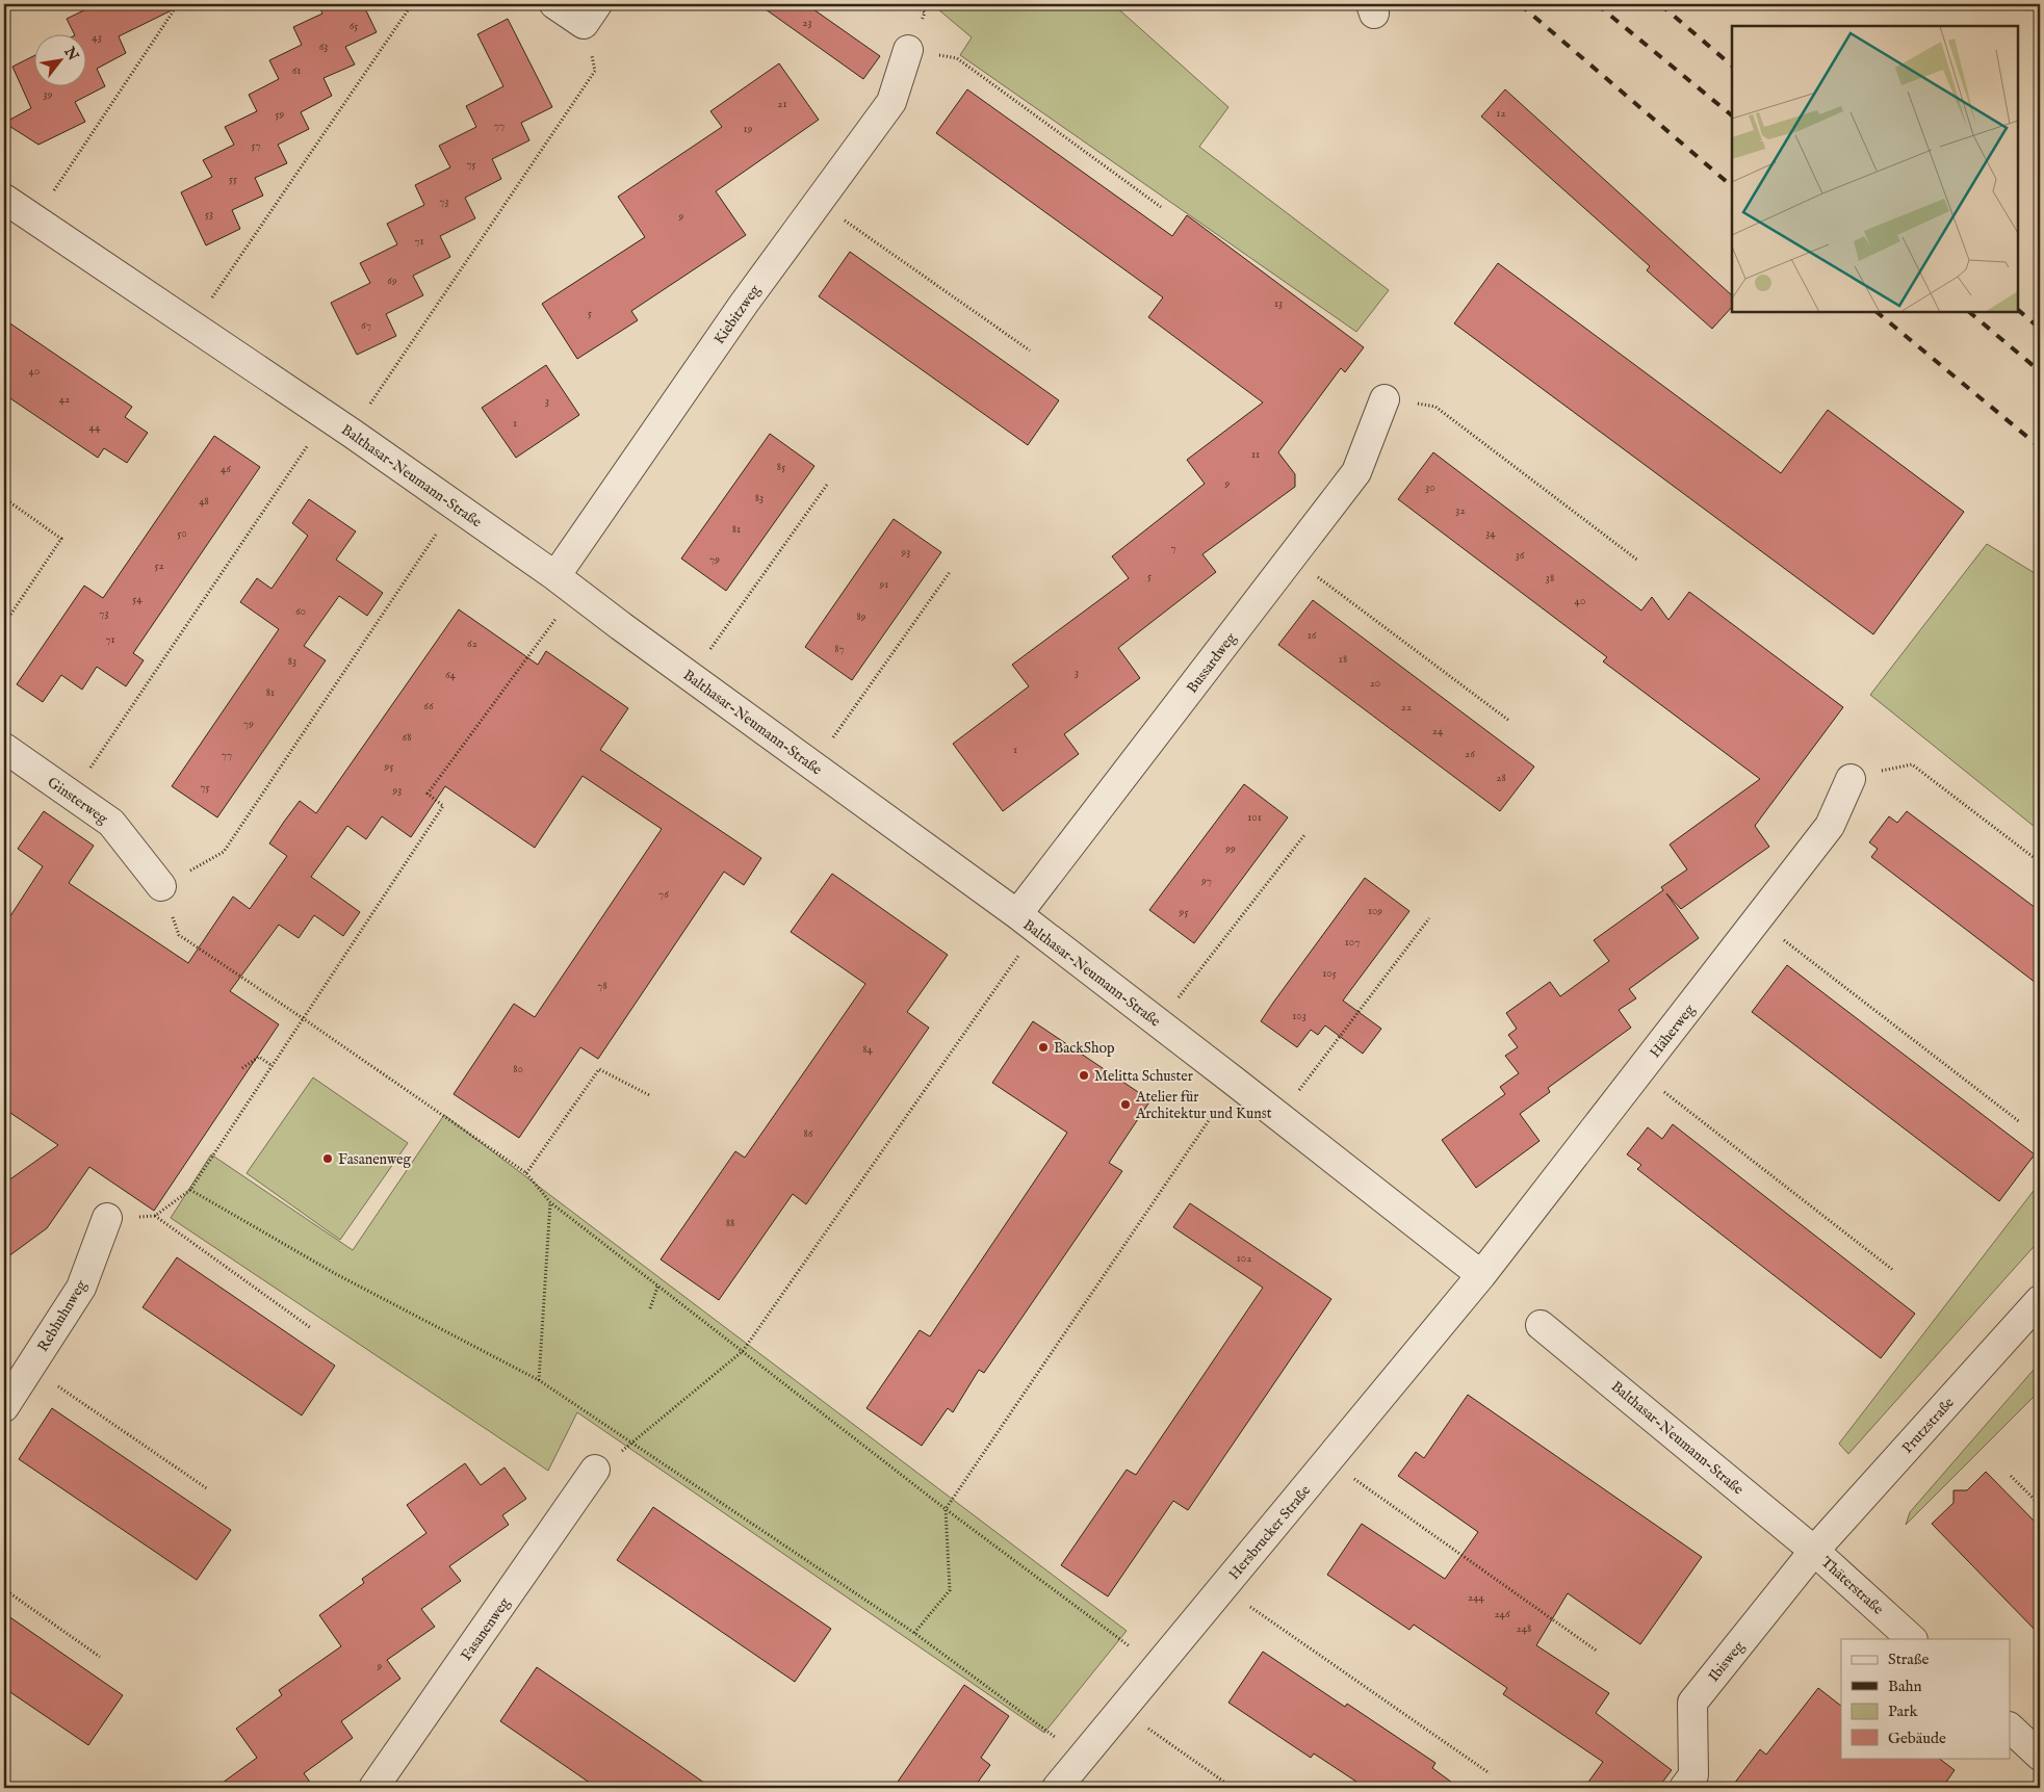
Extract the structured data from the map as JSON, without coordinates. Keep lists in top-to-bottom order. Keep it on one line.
{"streets":{"street":["Kiebitzweg","Balthasar-Neumann-Straße","Bussardweg","Ginsterweg","Häherweg","Rebhuhnweg","Prutzstraße","Hersbrucker Straße","Thäterstraße","Fasanenweg","Ibisweg"]},"crossings":[["Kiebitzweg","Balthasar-Neumann-Straße"],["Balthasar-Neumann-Straße","Bussardweg"],["Balthasar-Neumann-Straße","Häherweg"],["Balthasar-Neumann-Straße","Prutzstraße"],["Balthasar-Neumann-Straße","Hersbrucker Straße"],["Balthasar-Neumann-Straße","Thäterstraße"],["Balthasar-Neumann-Straße","Ibisweg"],["Häherweg","Hersbrucker Straße"],["Prutzstraße","Thäterstraße"],["Prutzstraße","Ibisweg"],["Thäterstraße","Ibisweg"]],"places":["BackShop","Melitta Schuster","Atelier für Architektur und Kunst","Fasanenweg"],"house_numbers":["23","65","43","63","61","39","21","12","59","77","19","57","75","55","73","53","9","71","69","13","5","67","40","42","3","1","44","11","85","46","9","30","83","48","32","81","50","34","7","93","36","79","52","5","38","91","54","40","60","73","89","16","71","62","87","18","83","3","64","20","81","66","22","79","24","68","1","26","77","95","28","75","93","101","99","97","76","109","95","107","105","78","103","84","80","86","88","102","244","246","248","9"],"legend":["Straße","Bahn","Park","Gebäude"],"north":"top right"}
